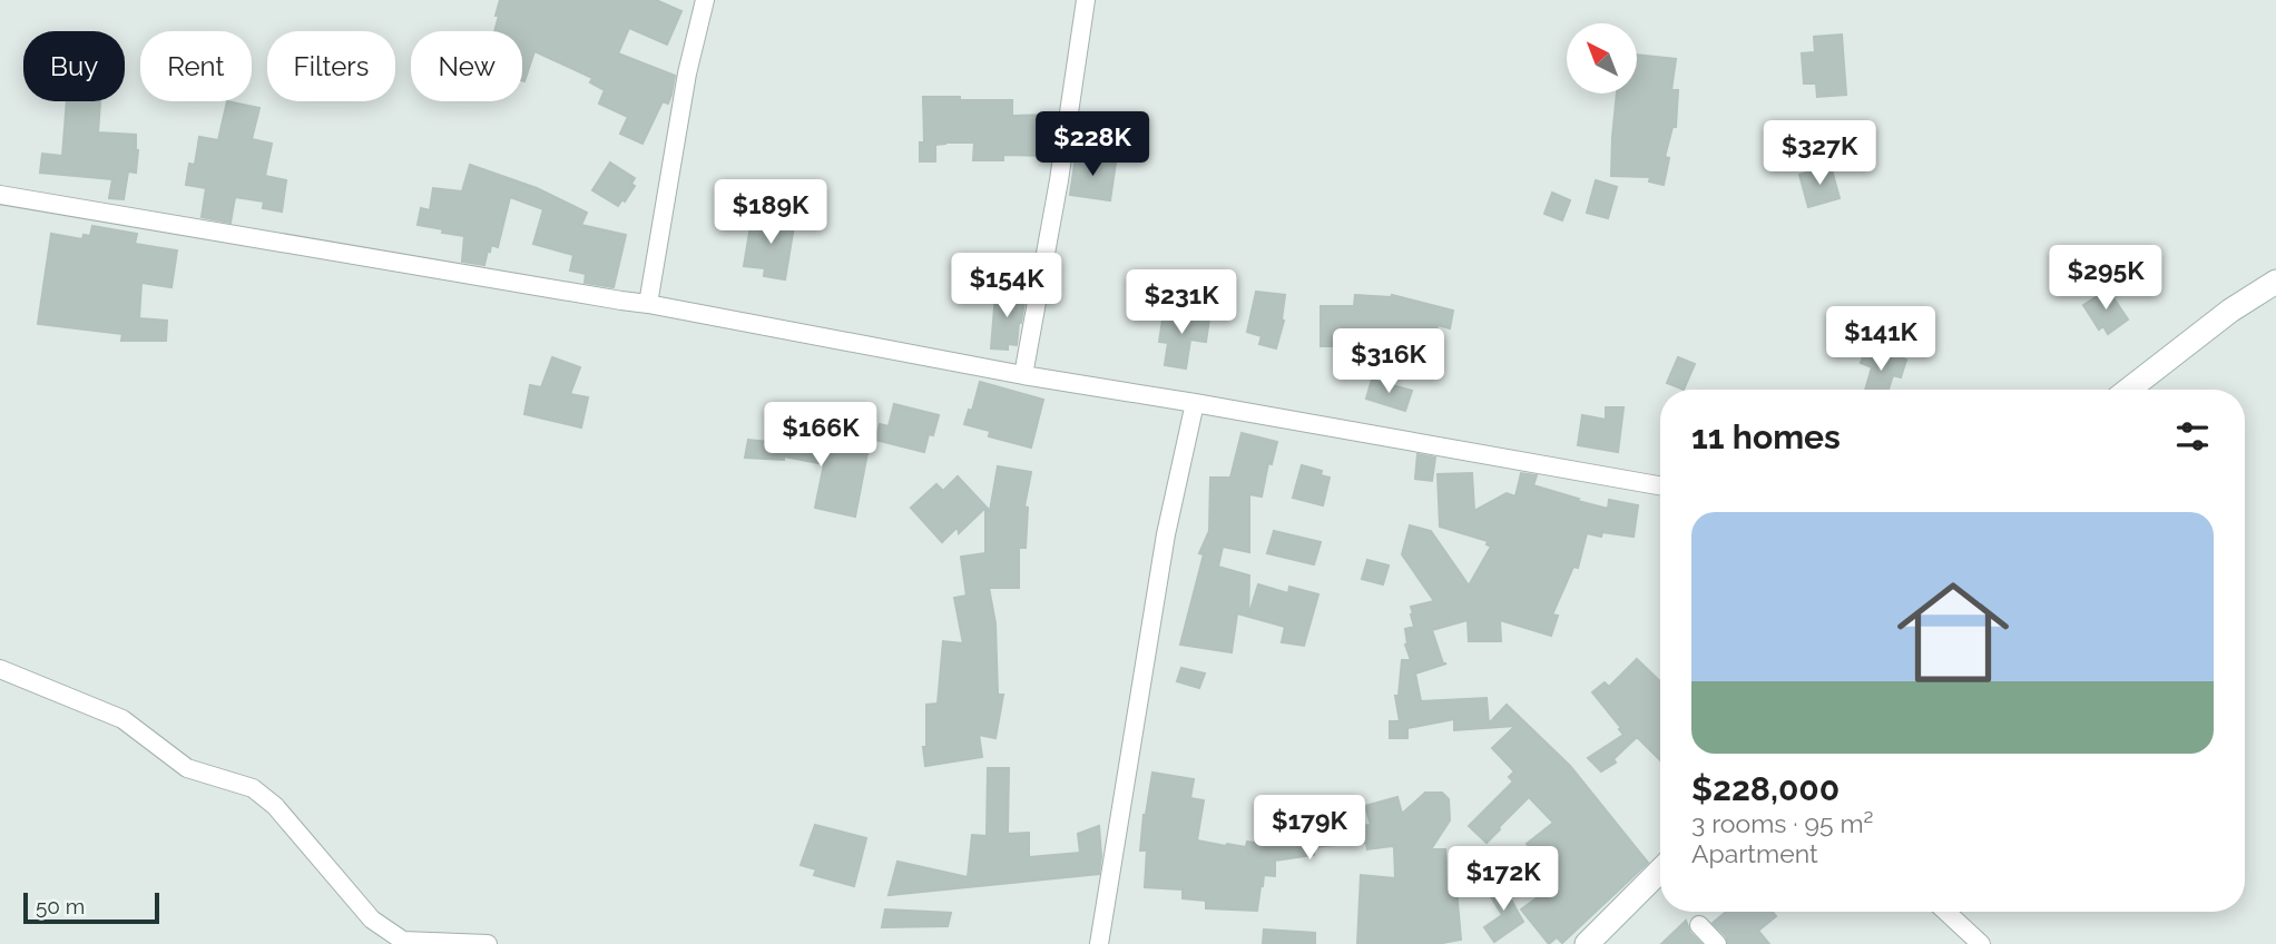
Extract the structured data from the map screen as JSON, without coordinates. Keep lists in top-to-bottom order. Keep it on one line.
{"scale_bar":"50 m","north":"top left","page":{"chip":["Buy","Rent","Filters","New"],"price":["$228K","$327K","$189K","$295K","$154K","$231K","$141K","$316K","$166K","$179K","$172K"],"heading":"11 homes","list":[{"name":"$228,000","note":"3 rooms · 95 m² · Apartment"}],"scale":"50 m"}}
